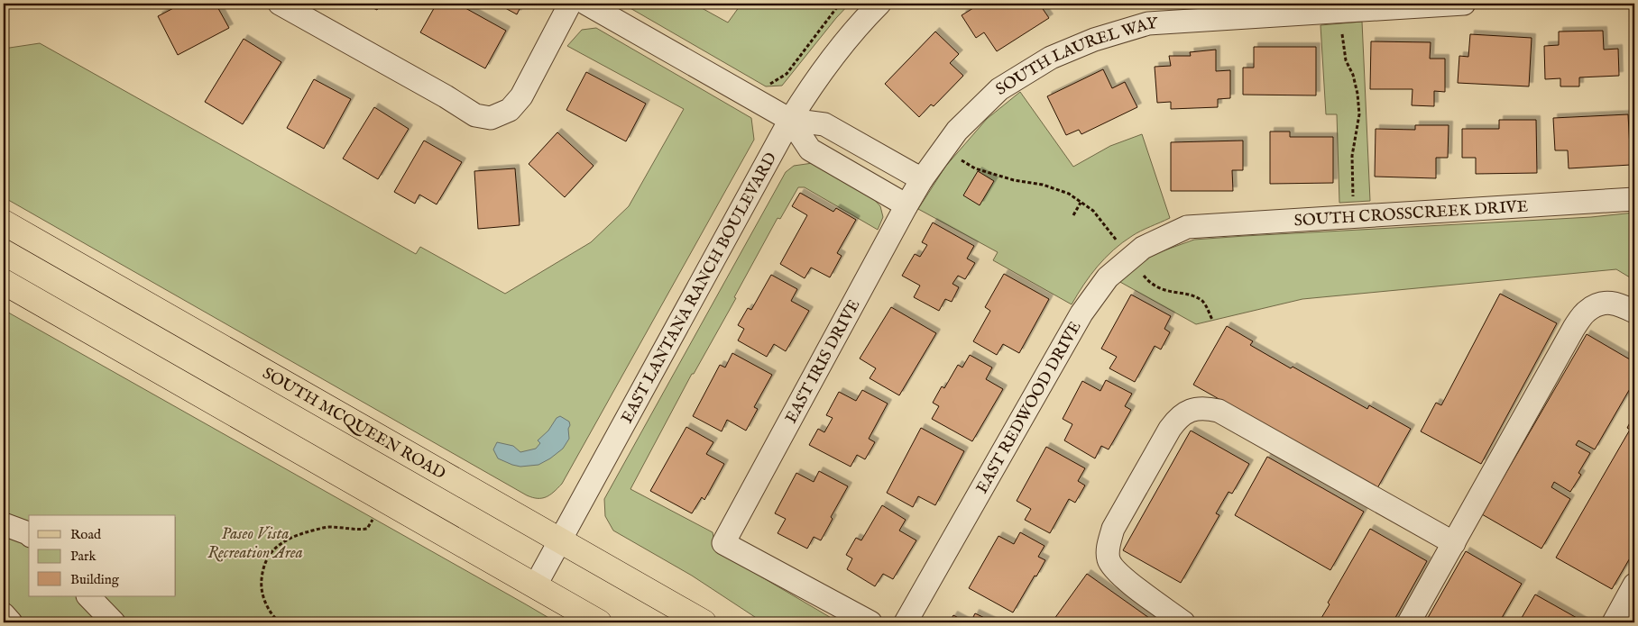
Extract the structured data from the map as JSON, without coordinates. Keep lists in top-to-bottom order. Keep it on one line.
{"streets":{"main road":["SOUTH MCQUEEN ROAD"],"street":["SOUTH LAUREL WAY","SOUTH CROSSCREEK DRIVE","EAST LANTANA RANCH BOULEVARD","EAST IRIS DRIVE","EAST REDWOOD DRIVE"]},"crossings":[["SOUTH LAUREL WAY","EAST IRIS DRIVE"],["SOUTH CROSSCREEK DRIVE","EAST REDWOOD DRIVE"],["EAST LANTANA RANCH BOULEVARD","SOUTH MCQUEEN ROAD"]],"parks":["Paseo Vista Recreation Area"],"legend":["Road","Park","Building"]}
